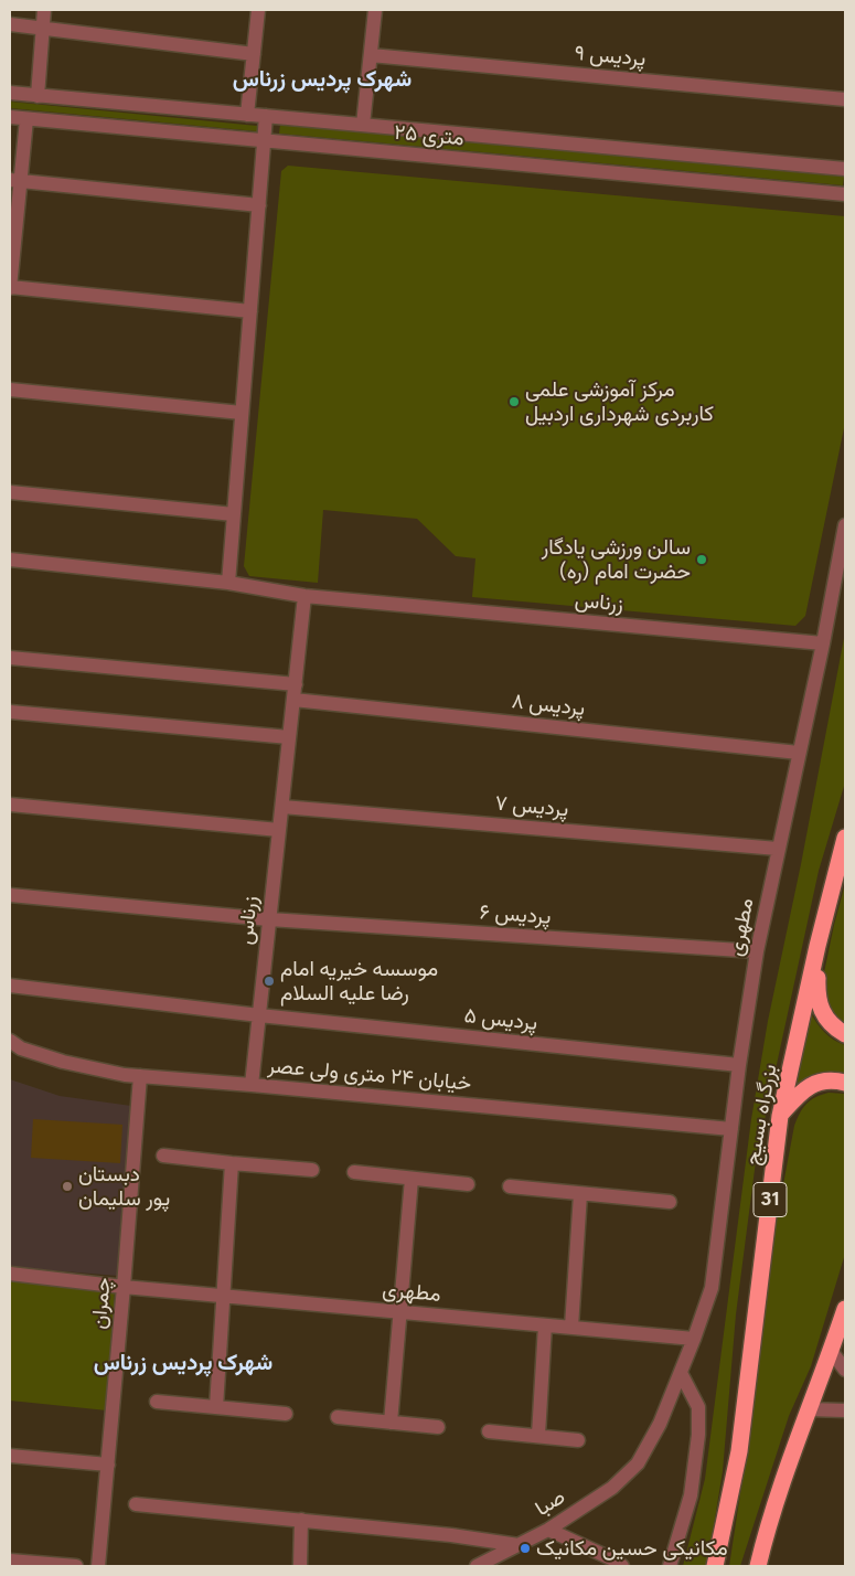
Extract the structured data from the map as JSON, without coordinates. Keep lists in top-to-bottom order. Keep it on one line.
{"streets":{"highway":["بزرگراه بسیج","31"],"street":["پردیس ۹","۲۵ متری","زرناس","پردیس ۸","پردیس ۷","پردیس ۶","مطهری","پردیس ۵","خیابان ۲۴ متری ولی عصر","چمران","صبا"]},"crossings":[["زرناس","پردیس ۸"],["زرناس","پردیس ۷"],["زرناس","پردیس ۶"],["زرناس","مطهری"],["زرناس","پردیس ۵"],["زرناس","خیابان ۲۴ متری ولی عصر"],["پردیس ۸","مطهری"],["پردیس ۷","مطهری"],["پردیس ۶","مطهری"],["مطهری","پردیس ۵"],["مطهری","خیابان ۲۴ متری ولی عصر"],["مطهری","چمران"],["مطهری","صبا"],["خیابان ۲۴ متری ولی عصر","چمران"]],"districts":["شهرک پردیس زرناس","شهرک پردیس زرناس"],"places":["مرکز آموزشی علمی کاربردی شهرداری اردبیل","سالن ورزشی یادگار حضرت امام (ره)","موسسه خیریه امام رضا علیه السلام","دبستان پور سلیمان","مکانیکی حسین مکانیک"]}
